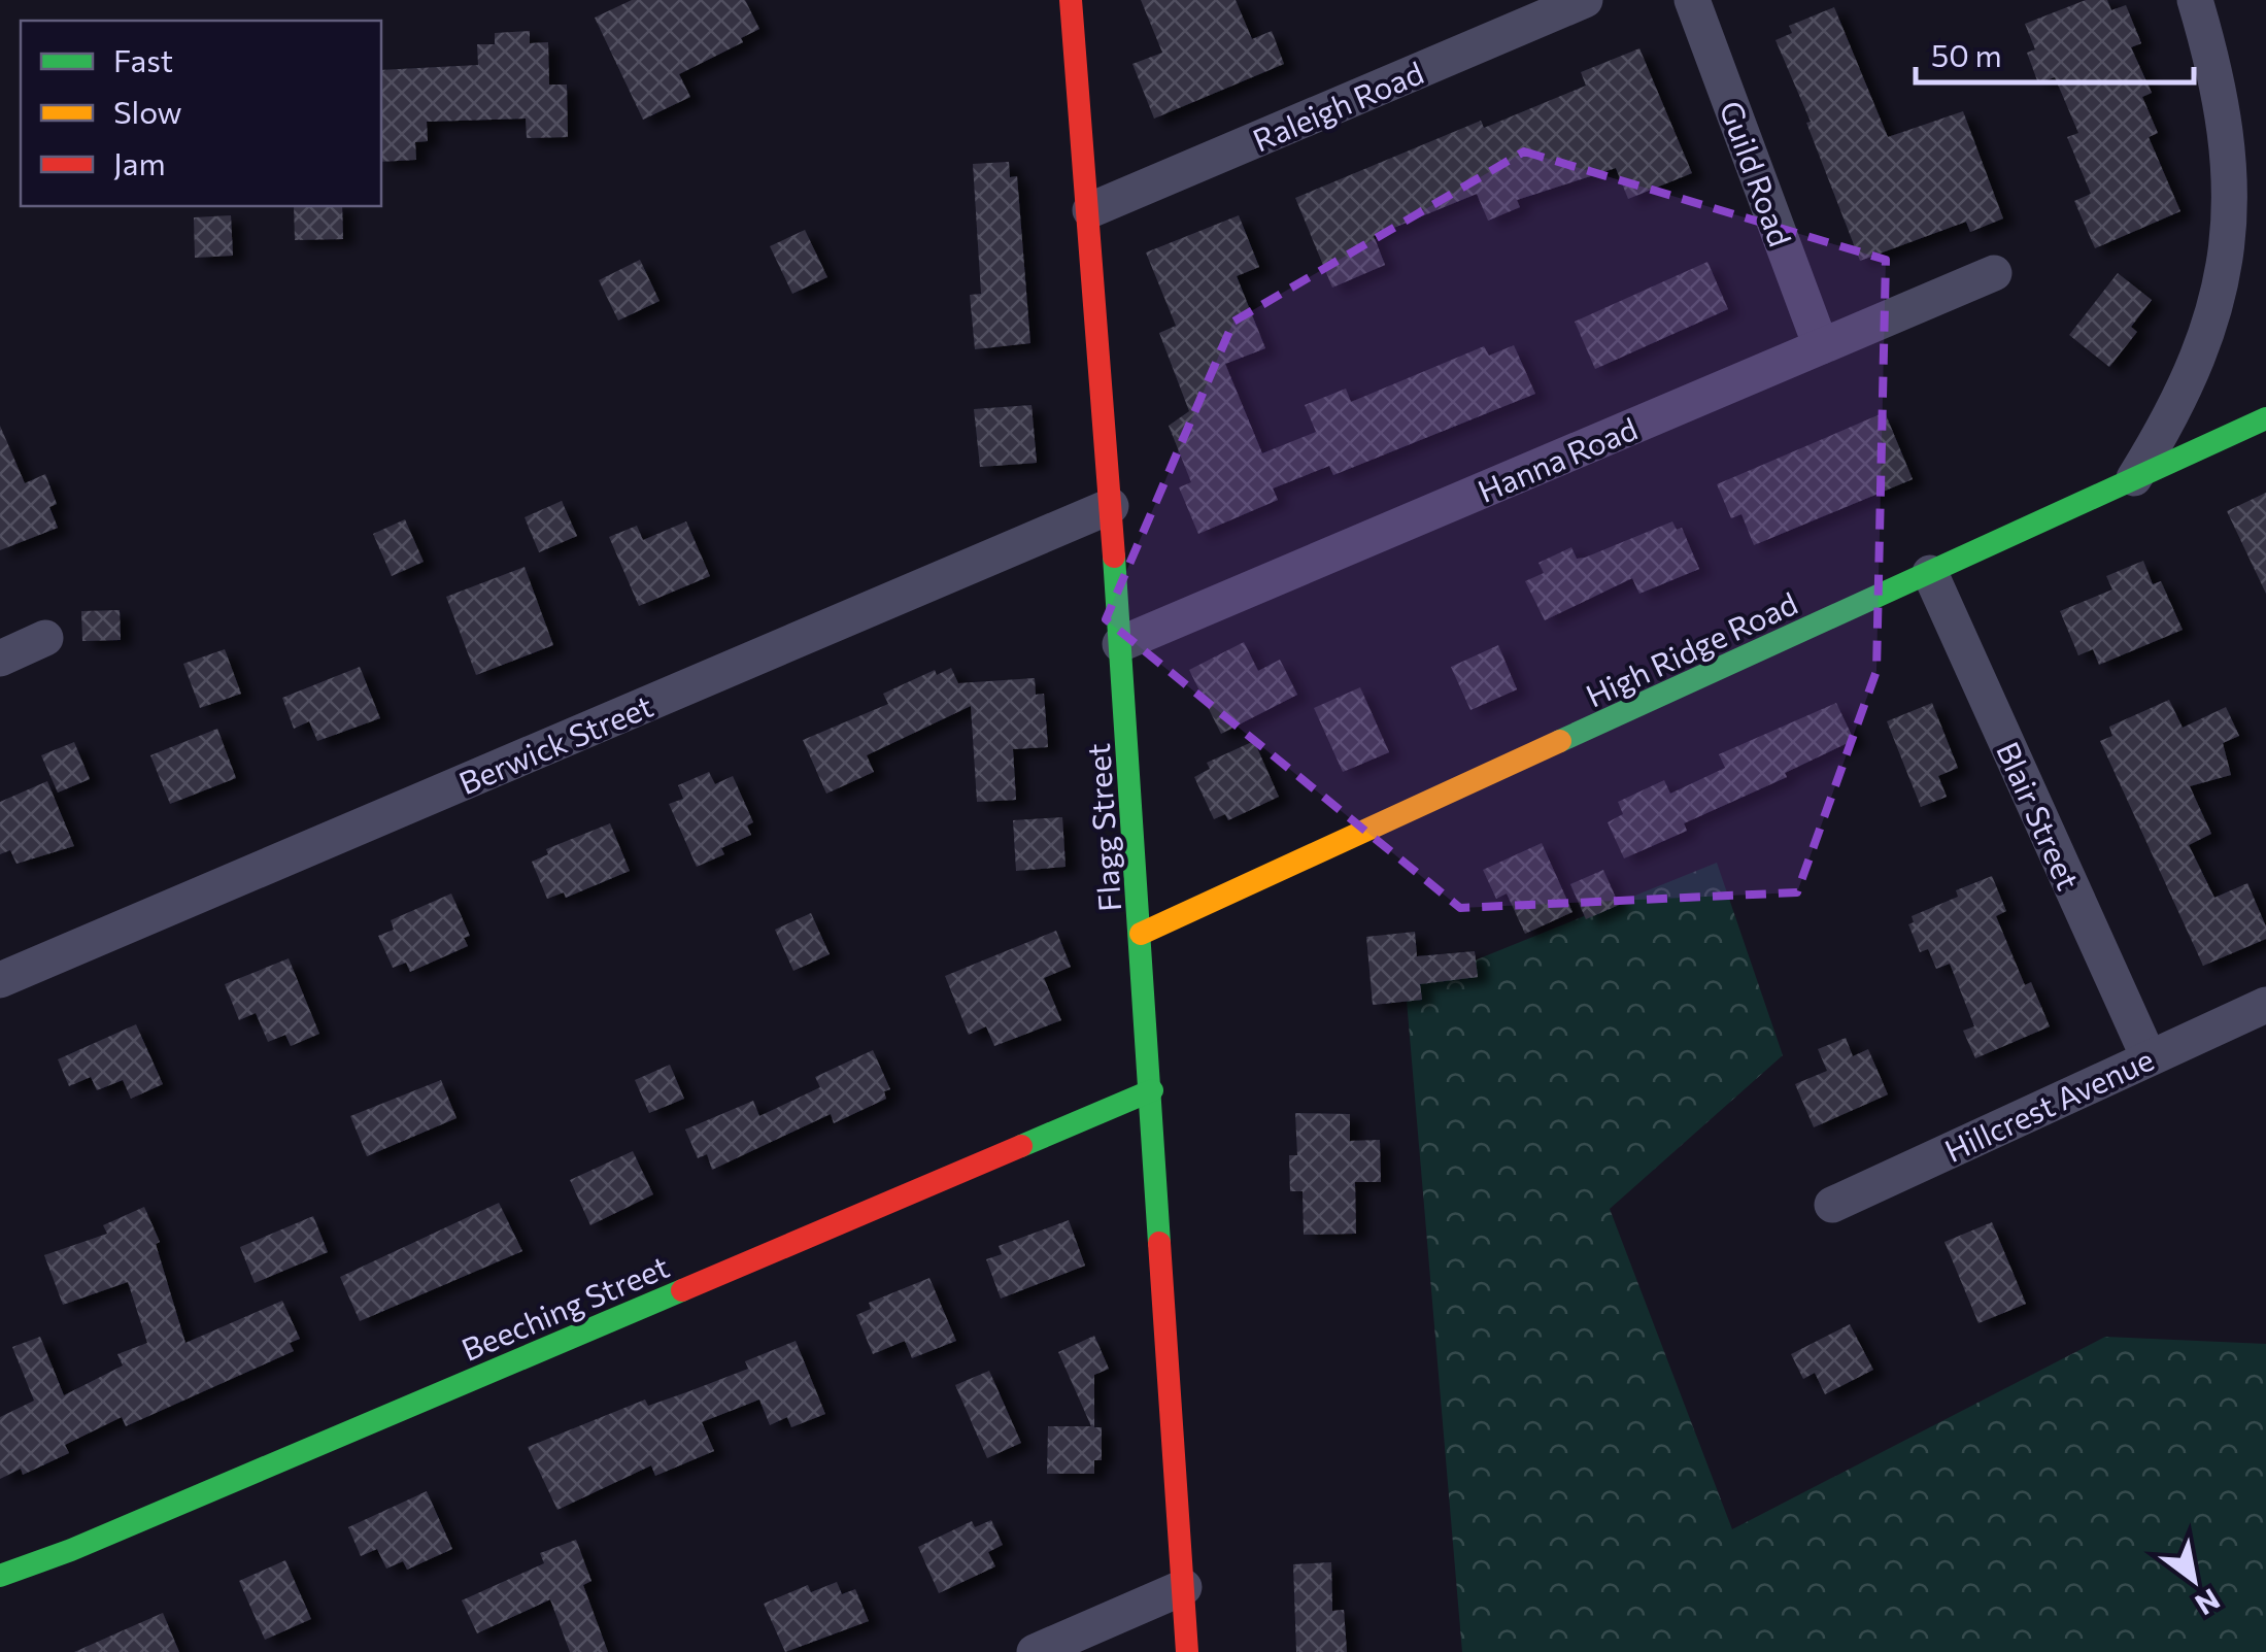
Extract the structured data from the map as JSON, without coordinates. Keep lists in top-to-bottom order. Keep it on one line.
{"streets":{"street":["Raleigh Road","Guild Road","Hanna Road","High Ridge Road","Berwick Street","Blair Street","Flagg Street","Hillcrest Avenue","Beeching Street"]},"crossings":[["Raleigh Road","Flagg Street"],["Guild Road","Hanna Road"],["Hanna Road","Flagg Street"],["High Ridge Road","Blair Street"],["High Ridge Road","Flagg Street"],["Berwick Street","Flagg Street"],["Blair Street","Hillcrest Avenue"],["Flagg Street","Beeching Street"]],"legend":["Fast","Slow","Jam"],"scale_bar":"50 m","north":"bottom right"}
